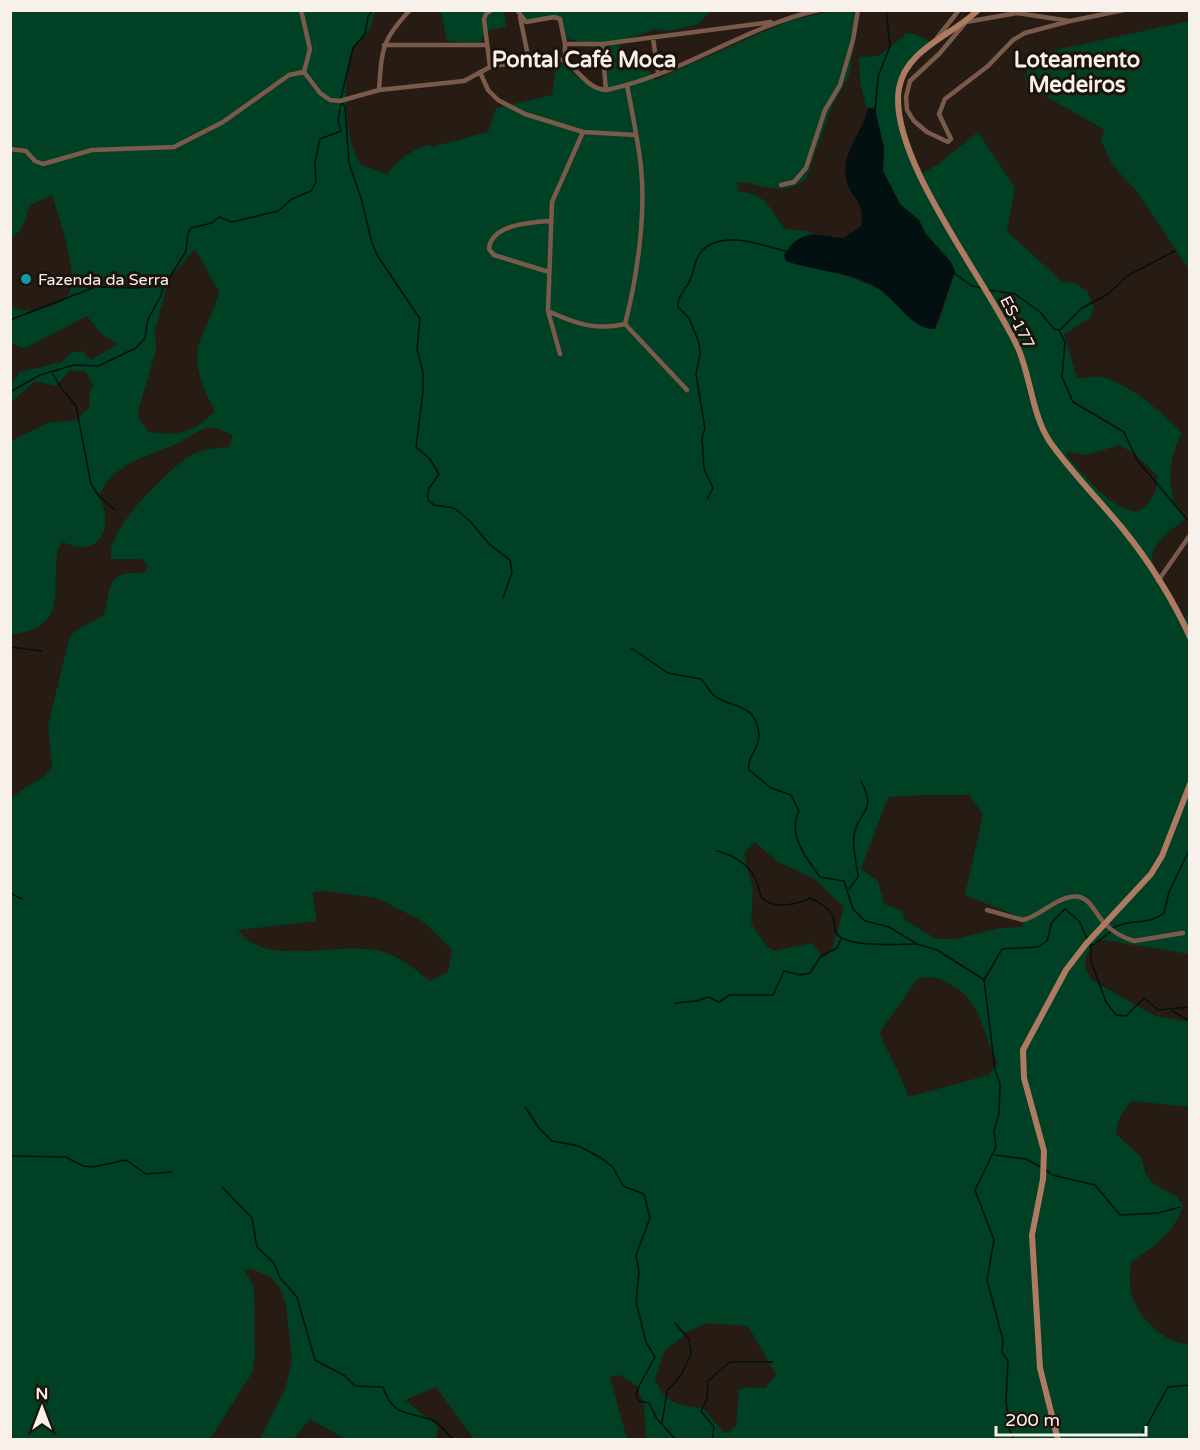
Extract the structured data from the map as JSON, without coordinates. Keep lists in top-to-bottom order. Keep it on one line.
{"streets":{"main road":["ES-177"]},"districts":["Pontal Café Moca","Loteamento Medeiros"],"places":["Fazenda da Serra"],"scale_bar":"200 m","north":"top"}
